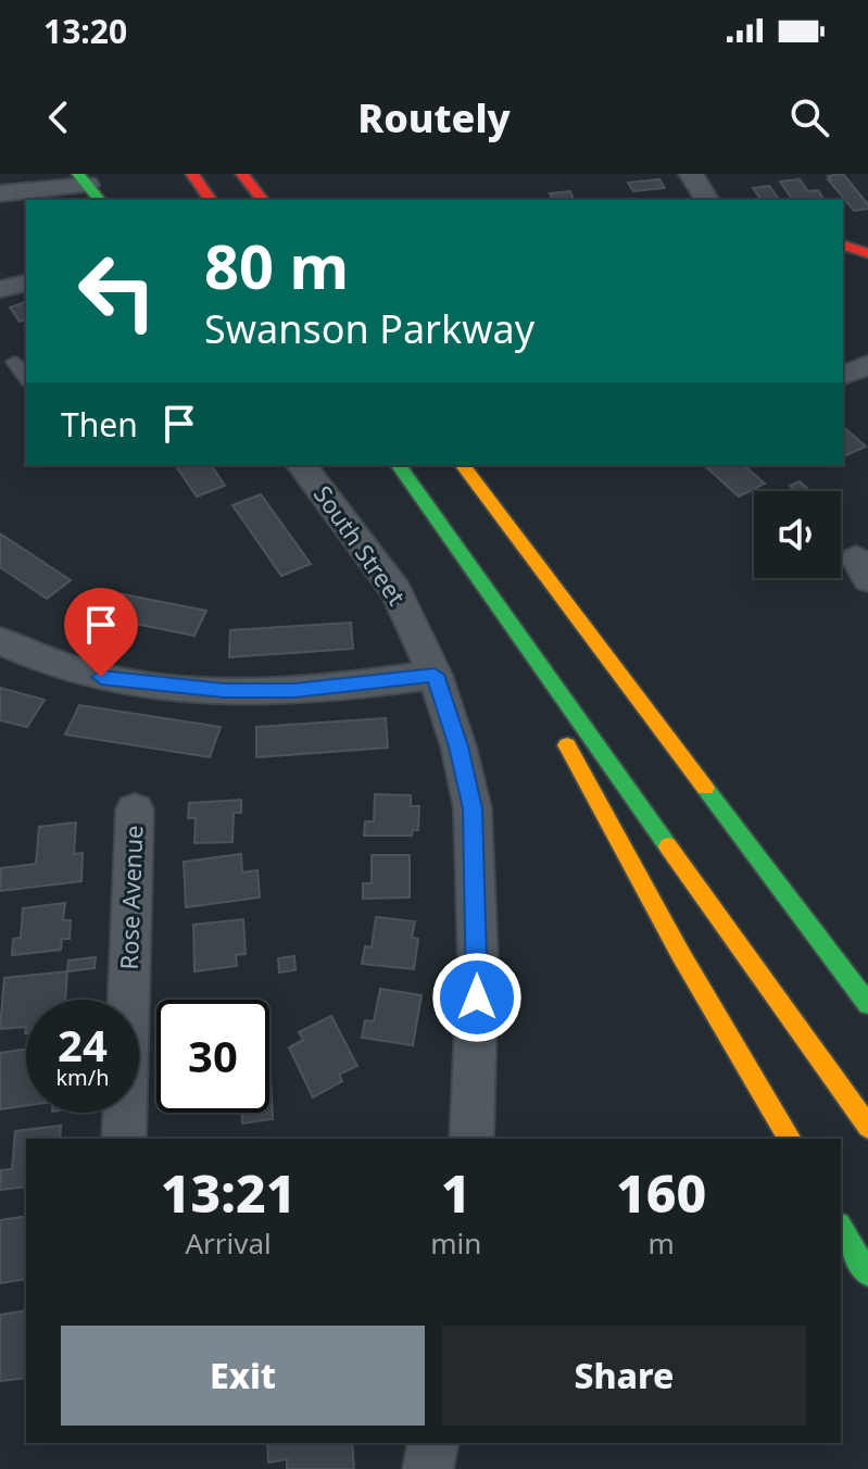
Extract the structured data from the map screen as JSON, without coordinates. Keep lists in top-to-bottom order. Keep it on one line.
{"streets":{"street":["South Street","Rose Avenue"]},"page":{"status":"13:20","header":"Routely","turn":["80 m","Swanson Parkway"],"then":"Then","speed":"24 km/h","limit":"30","eta":["13:21","Arrival","1","min","160","m"],"buttons":["Exit","Share"]}}
